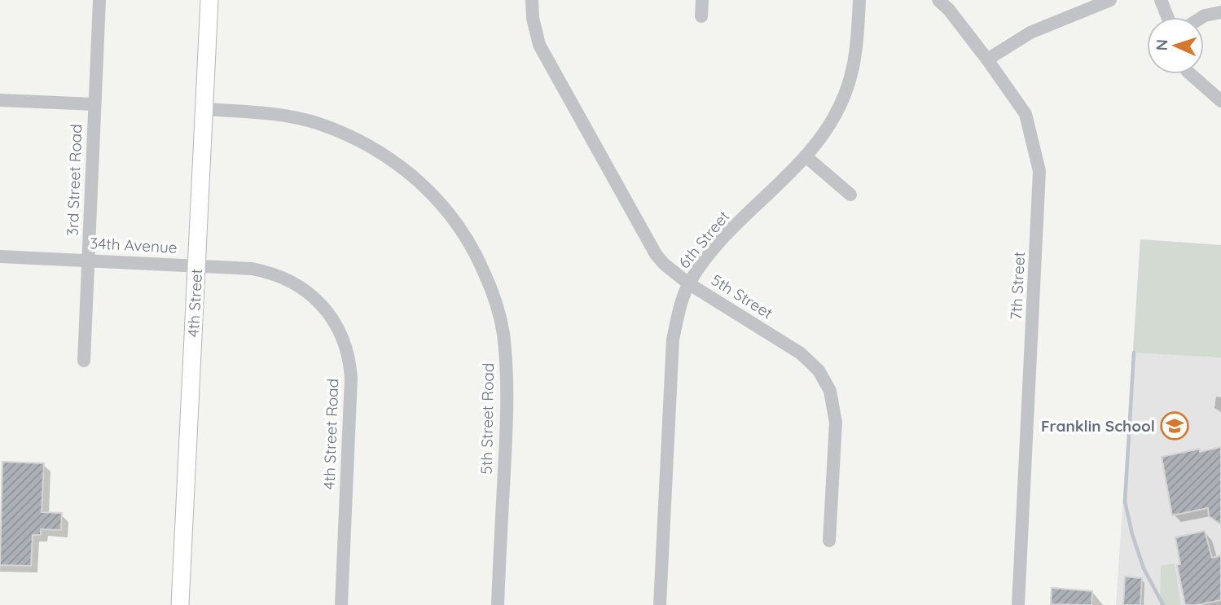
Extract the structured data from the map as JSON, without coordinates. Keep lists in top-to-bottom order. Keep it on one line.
{"streets":{"main road":["4th Street"],"street":["3rd Street Road","6th Street","34th Avenue","7th Street","5th Street","5th Street Road","4th Street Road"]},"crossings":[["3rd Street Road","34th Avenue"],["6th Street","5th Street"],["34th Avenue","4th Street"],["34th Avenue","4th Street Road"],["4th Street","5th Street Road"],["4th Street","4th Street Road"]],"places":{"school or university":["Franklin School"]},"north":"left"}
